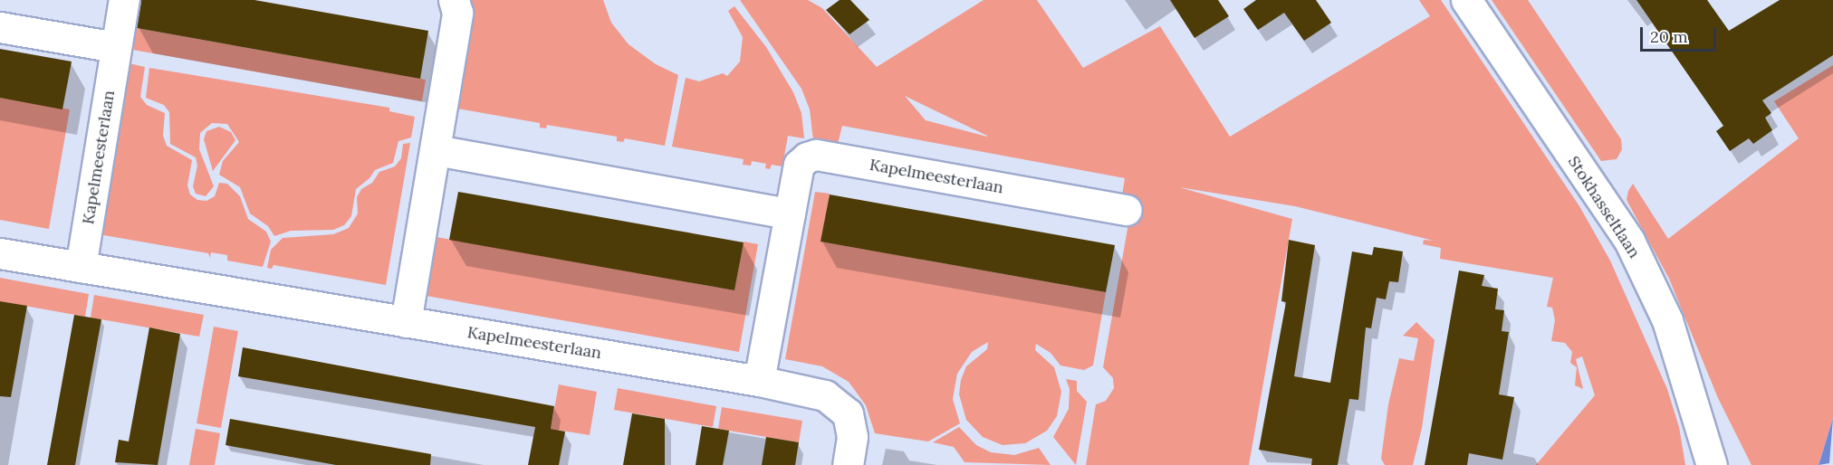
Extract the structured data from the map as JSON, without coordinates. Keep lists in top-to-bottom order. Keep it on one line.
{"streets":{"street":["Kapelmeesterlaan","Stokhasseltlaan"]},"scale_bar":"20 m"}
